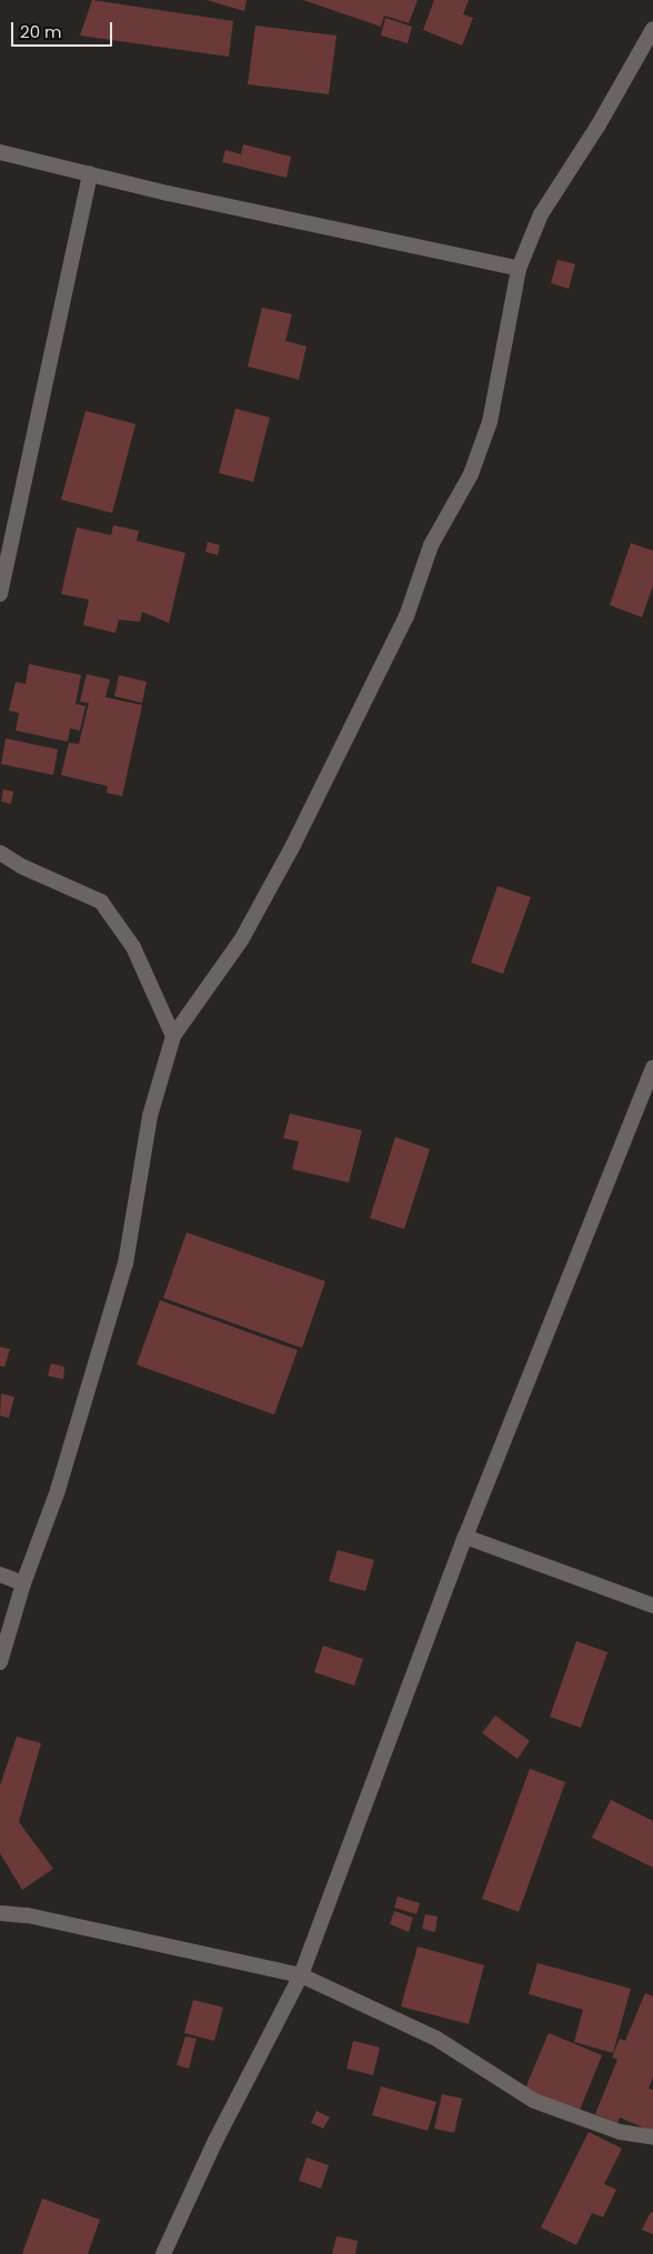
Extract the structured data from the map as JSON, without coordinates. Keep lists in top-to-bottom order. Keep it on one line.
{"scale_bar":"20 m"}
